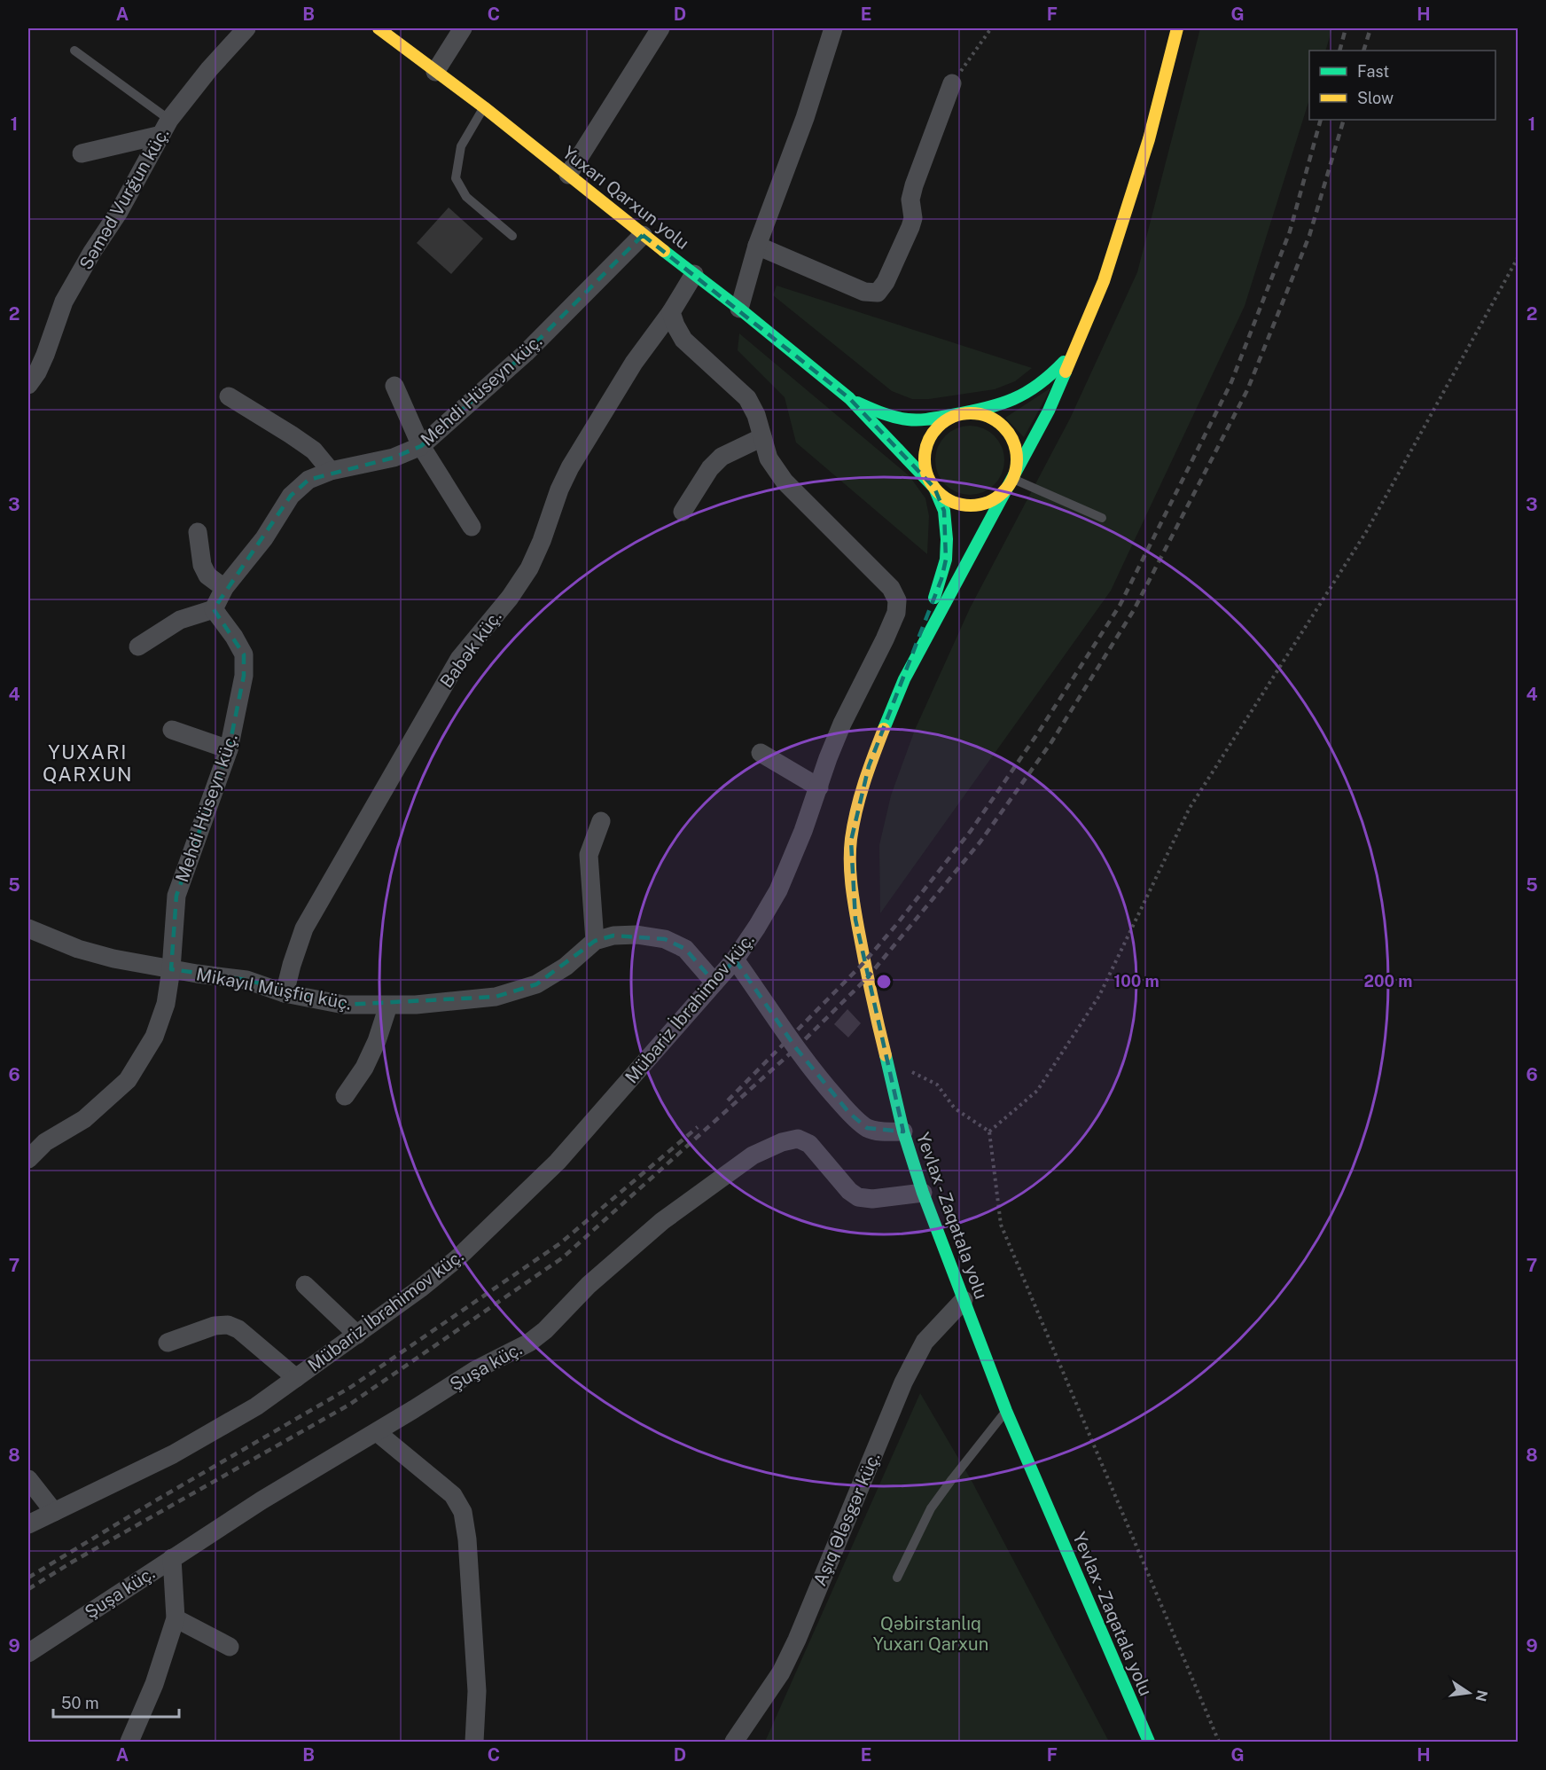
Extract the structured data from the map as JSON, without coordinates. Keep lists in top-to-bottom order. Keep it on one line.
{"streets":{"highway":["Yuxarı Qarxun yolu","Yevlax - Zaqatala yolu"],"street":["Səməd Vurğun küç.","Mehdi Hüseyn küç.","Babək küç.","Mikayıl Müşfiq küç.","Mübariz İbrahimov küç.","Şuşa küç.","Aşıq Ələsgər küç."]},"crossings":[["Yuxarı Qarxun yolu","Mehdi Hüseyn küç."],["Mehdi Hüseyn küç.","Mikayıl Müşfiq küç."],["Babək küç.","Mikayıl Müşfiq küç."],["Babək küç.","Mübariz İbrahimov küç."],["Mikayıl Müşfiq küç.","Mübariz İbrahimov küç."],["Yevlax - Zaqatala yolu","Şuşa küç."],["Yevlax - Zaqatala yolu","Aşıq Ələsgər küç."]],"districts":["YUXARI QARXUN"],"parks":["Qəbirstanlıq Yuxarı Qarxun"],"legend":["Fast","Slow"],"scale_bar":"50 m","north":"right","grid":{"columns":["A","B","C","D","E","F","G","H"],"rows":["1","2","3","4","5","6","7","8","9"]},"rings":["100 m","200 m"]}
